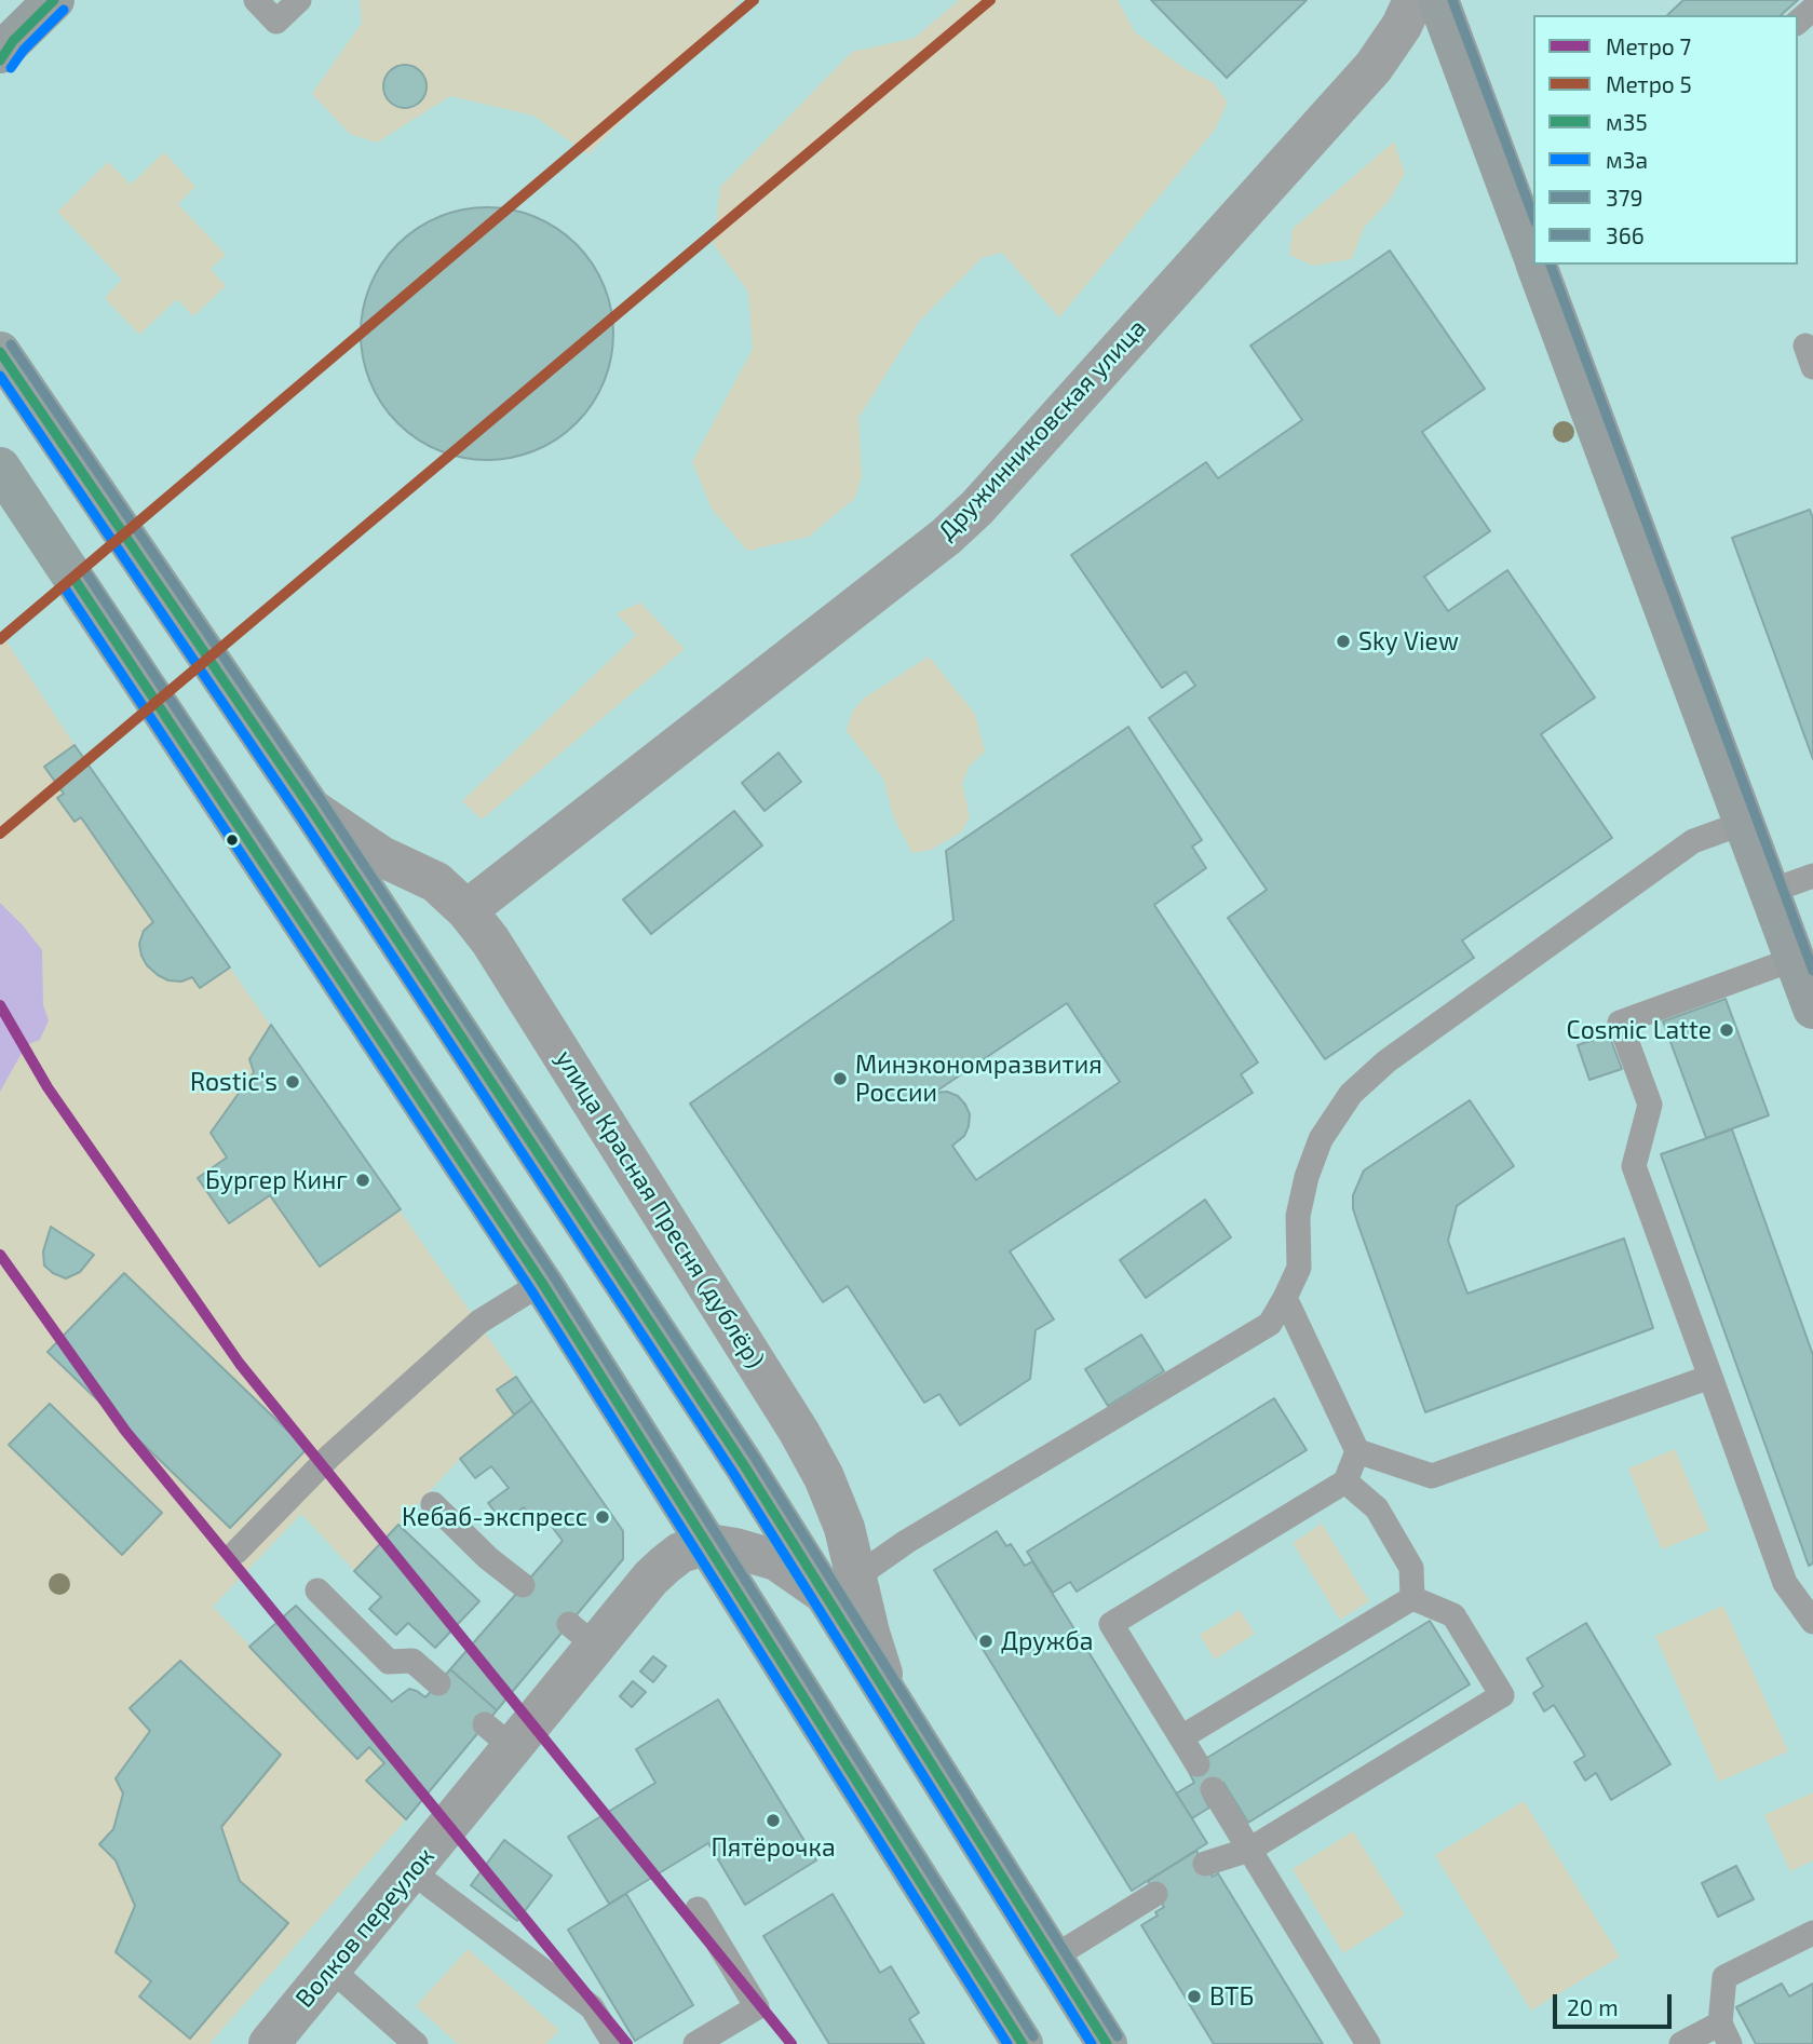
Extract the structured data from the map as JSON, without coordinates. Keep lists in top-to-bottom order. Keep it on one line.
{"streets":{"street":["Дружинниковская улица","улица Красная Пресня (дублёр)","Волков переулок"]},"crossings":[["Дружинниковская улица","улица Красная Пресня (дублёр)"]],"places":["Sky View","Cosmic Latte","Минэкономразвития России","Rostic's","Бургер Кинг","Кебаб-экспресс","Дружба","Пятёрочка","ВТБ"],"lines":["metro line 5","transit line м35","transit line 366","transit line м3а","transit line 379","metro line 7"],"legend":["Метро 7","Метро 5","м35","м3а","379","366"],"scale_bar":"20 m"}
